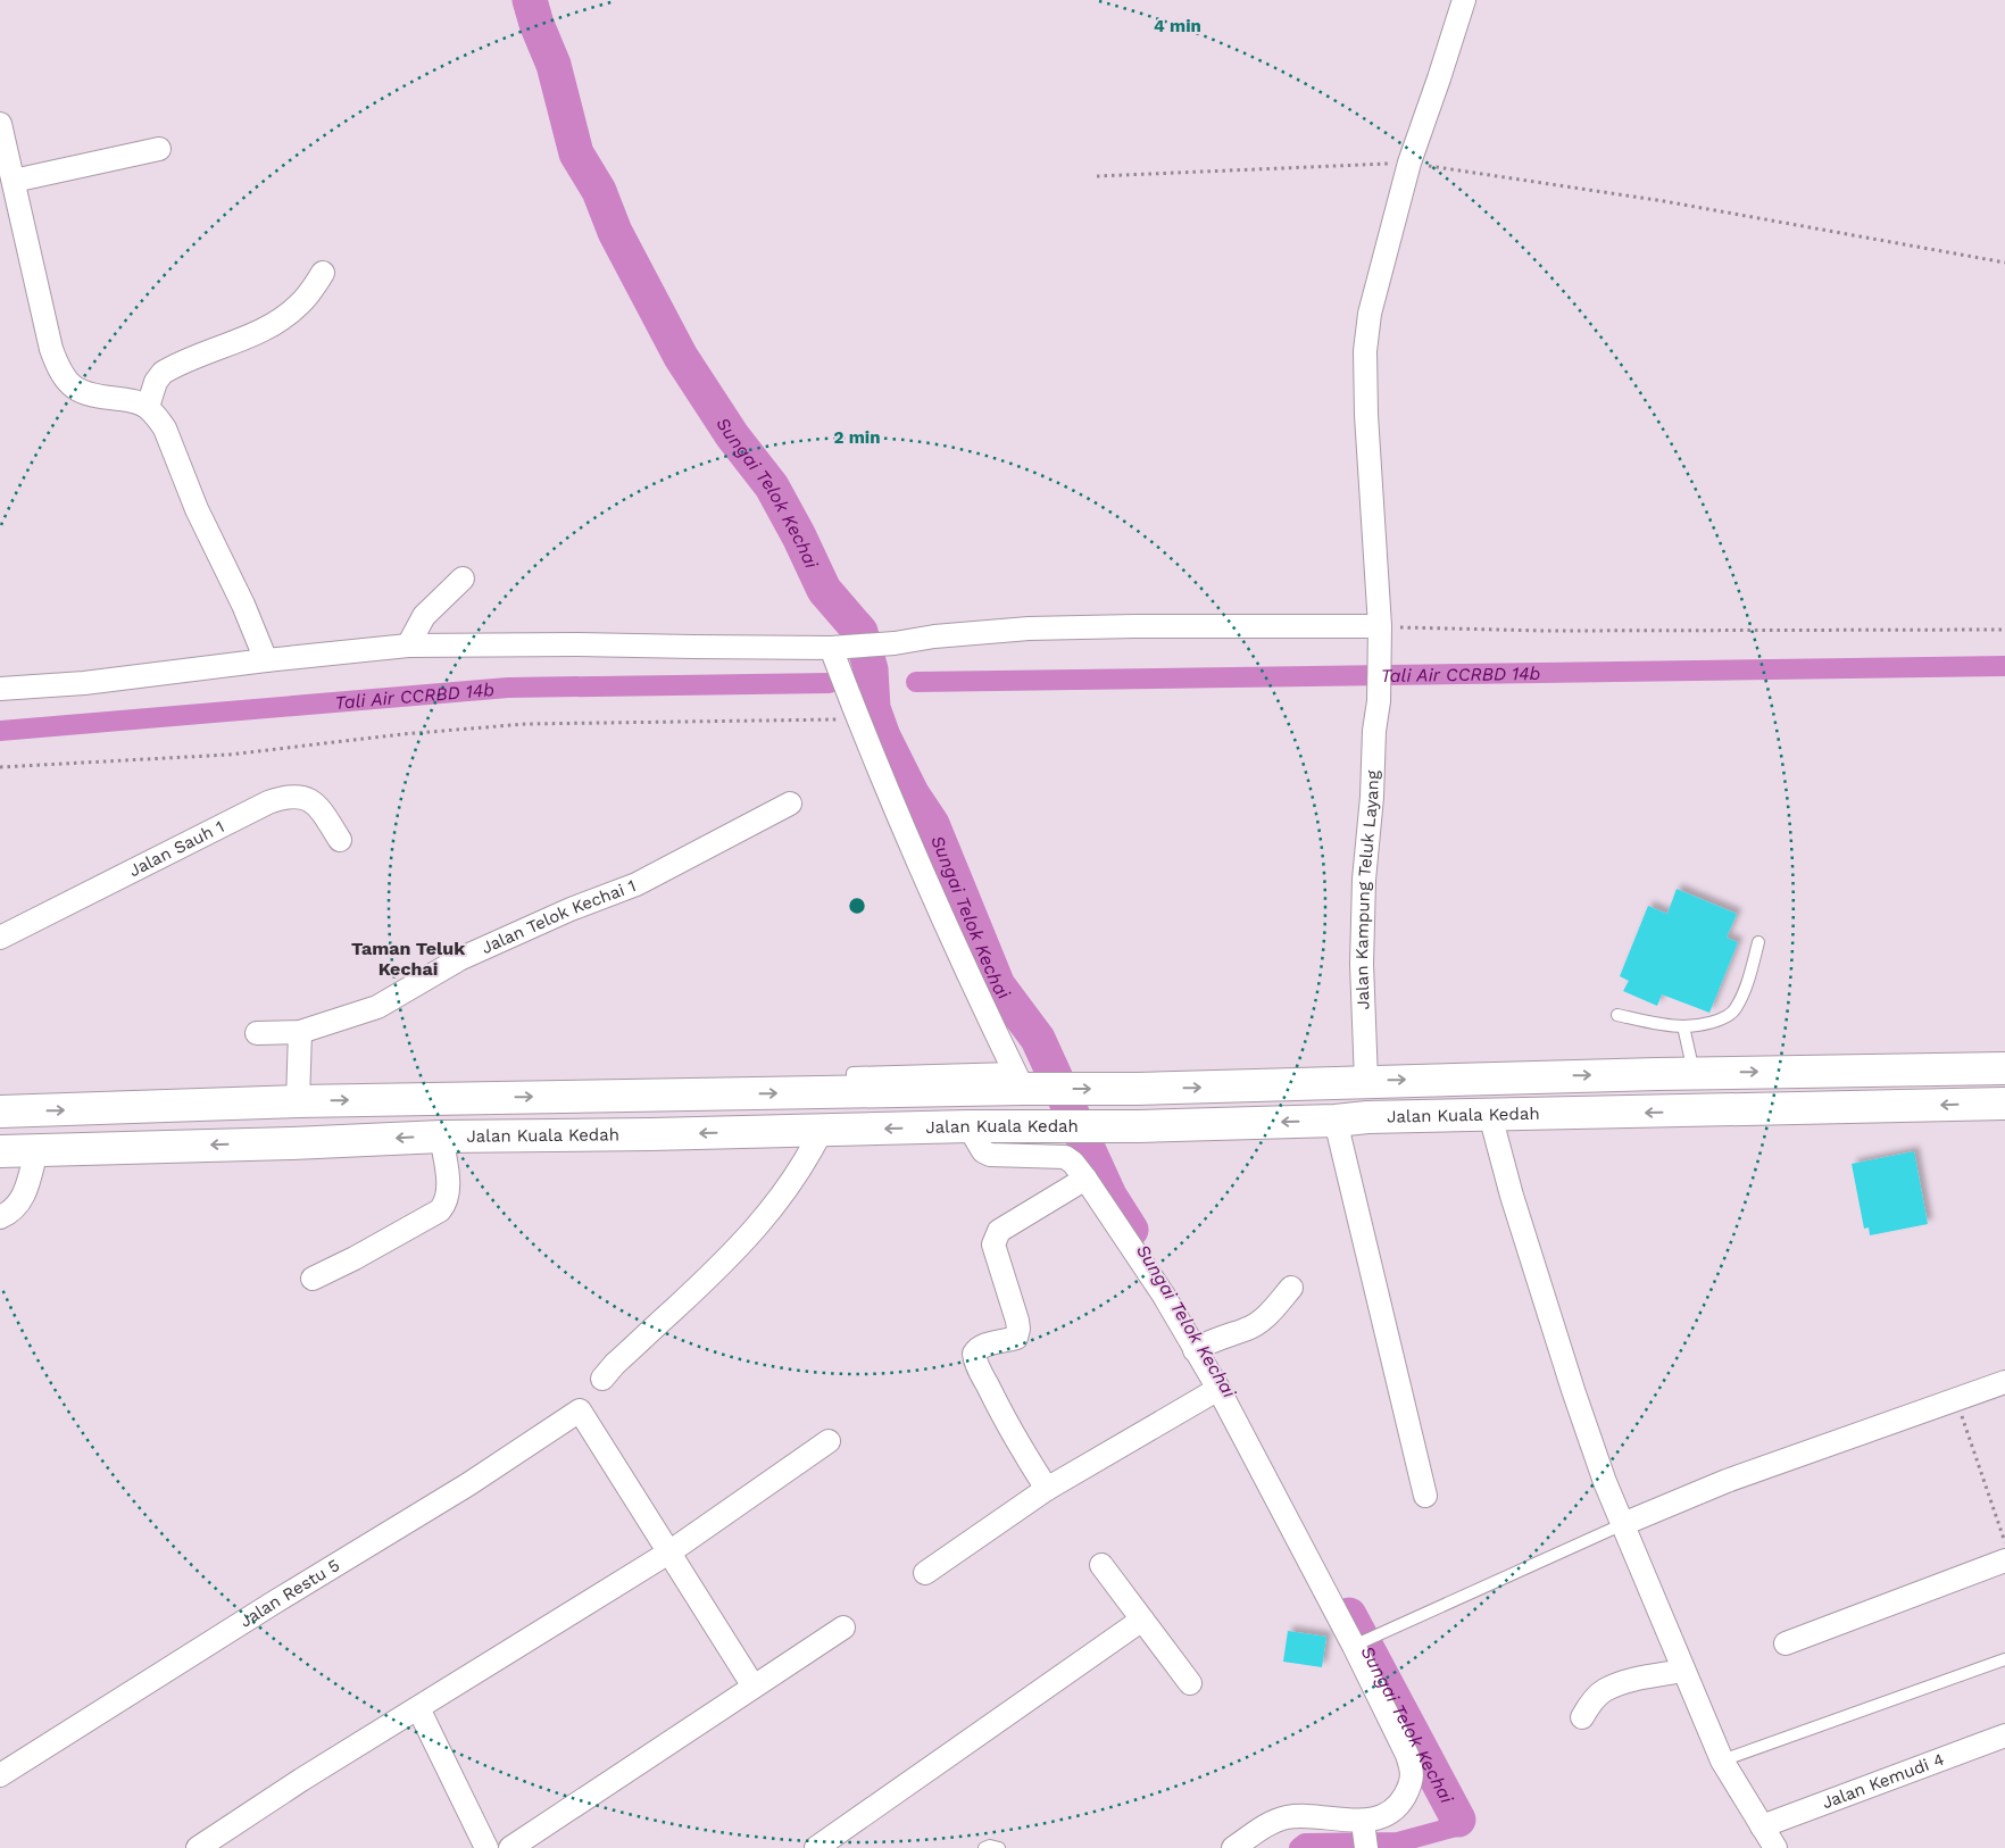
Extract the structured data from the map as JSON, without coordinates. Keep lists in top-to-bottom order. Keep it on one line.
{"streets":{"main road":["Jalan Kuala Kedah"],"street":["Jalan Sauh 1","Jalan Kampung Teluk Layang","Jalan Telok Kechai 1","Jalan Restu 5","Jalan Kemudi 4"]},"districts":["Taman Teluk Kechai"],"water":["Sungai Telok Kechai","Tali Air CCRBD 14b"],"rings":["4 min","2 min"]}
